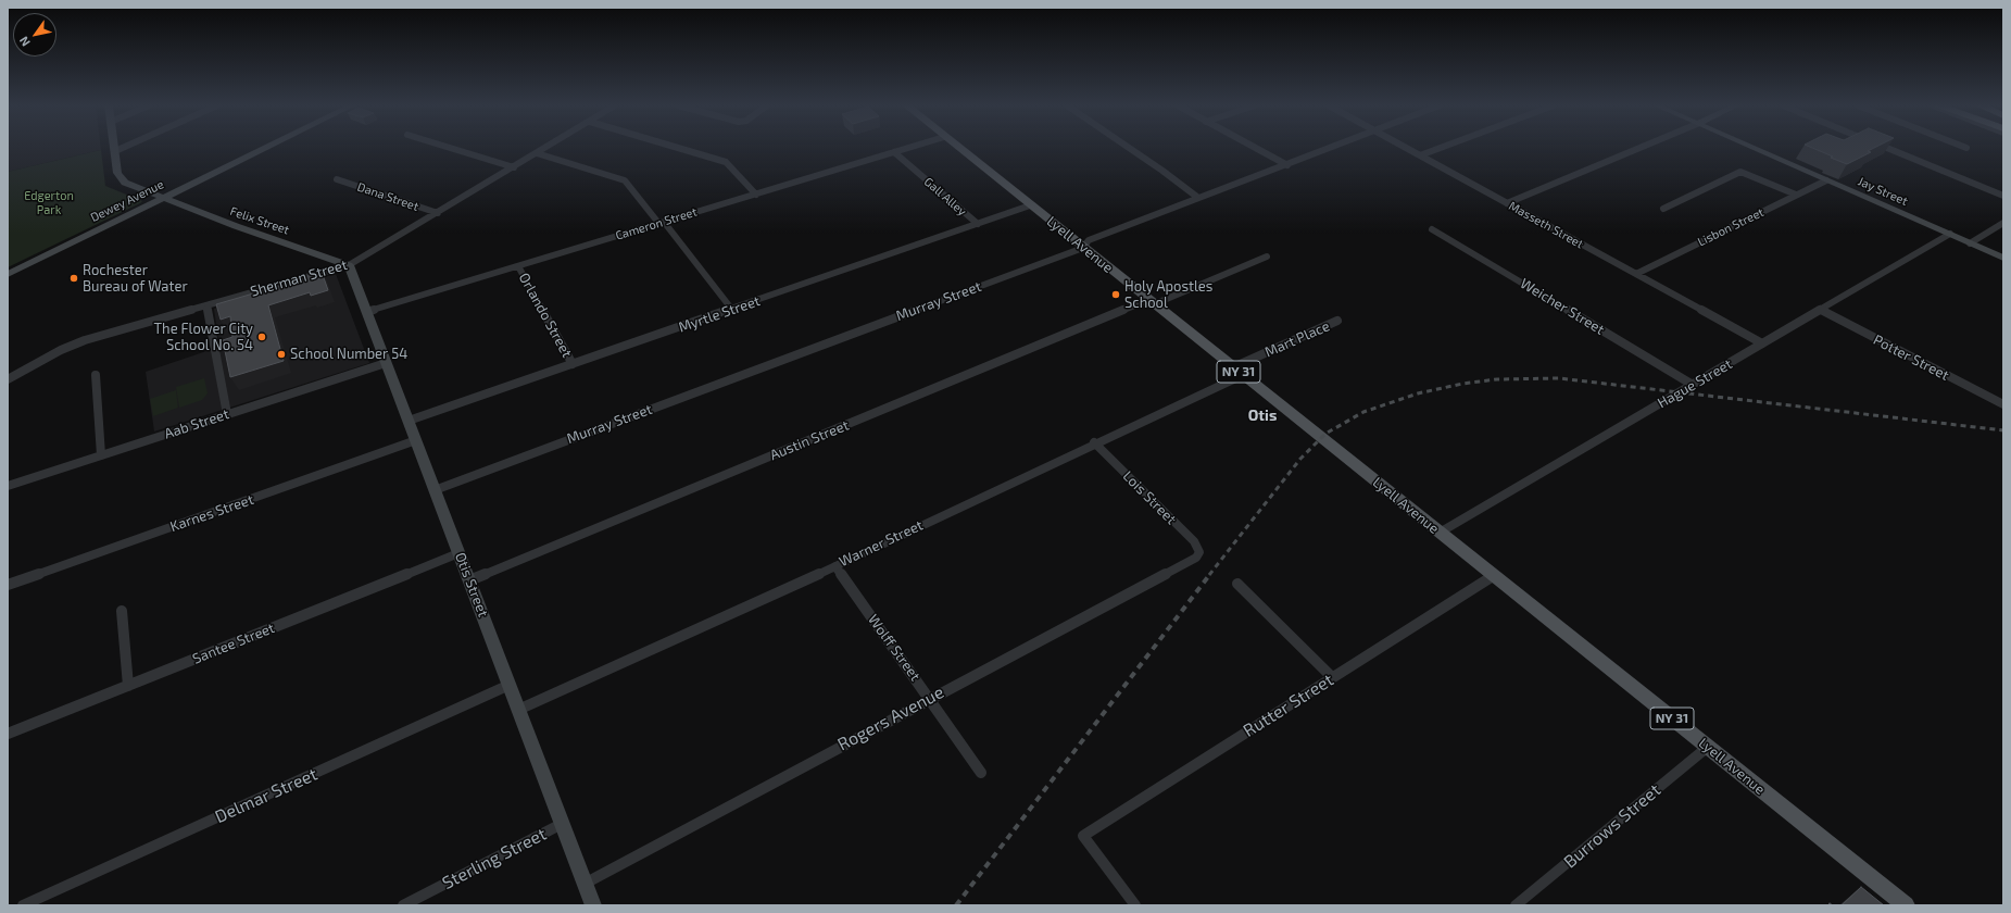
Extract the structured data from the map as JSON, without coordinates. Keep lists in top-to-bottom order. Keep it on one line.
{"streets":{"main road":["Lyell Avenue","NY 31"],"street":["Jay Street","Dana Street","Gall Alley","Dewey Avenue","Felix Street","Cameron Street","Masseth Street","Lisbon Street","Sherman Street","Murray Street","Weicher Street","Myrtle Street","Orlando Street","Mart Place","Potter Street","Hague Street","Aab Street","Austin Street","Lois Street","Karnes Street","Warner Street","Otis Street","Santee Street","Wolff Street","Rutter Street","Rogers Avenue","Delmar Street","Burrows Street","Sterling Street"]},"crossings":[["Jay Street","Lisbon Street"],["Jay Street","Hague Street"],["Dana Street","Sherman Street"],["Gall Alley","Cameron Street"],["Gall Alley","Myrtle Street"],["Dewey Avenue","Felix Street"],["Felix Street","Sherman Street"],["Felix Street","Otis Street"],["Cameron Street","Orlando Street"],["Cameron Street","Otis Street"],["Masseth Street","Lisbon Street"],["Masseth Street","Hague Street"],["Lyell Avenue","Murray Street"],["Lyell Avenue","Myrtle Street"],["Lyell Avenue","Mart Place"],["Lyell Avenue","Hague Street"],["Lyell Avenue","Austin Street"],["Lyell Avenue","Warner Street"],["Lyell Avenue","Rutter Street"],["Lyell Avenue","Burrows Street"],["Sherman Street","Otis Street"],["Murray Street","Otis Street"],["Weicher Street","Hague Street"],["Myrtle Street","Orlando Street"],["Myrtle Street","Otis Street"],["Mart Place","Warner Street"],["Potter Street","Hague Street"],["Aab Street","Otis Street"],["Austin Street","Otis Street"],["Lois Street","Warner Street"],["Lois Street","Rogers Avenue"],["Karnes Street","Otis Street"],["Warner Street","Otis Street"],["Warner Street","Wolff Street"],["Otis Street","Santee Street"],["Otis Street","Rogers Avenue"],["Otis Street","Delmar Street"],["Otis Street","Sterling Street"],["Wolff Street","Rogers Avenue"]],"districts":["Otis"],"parks":["Edgerton Park"],"places":["Rochester Bureau of Water","Holy Apostles School","The Flower City School No. 54","School Number 54"],"north":"bottom left"}
